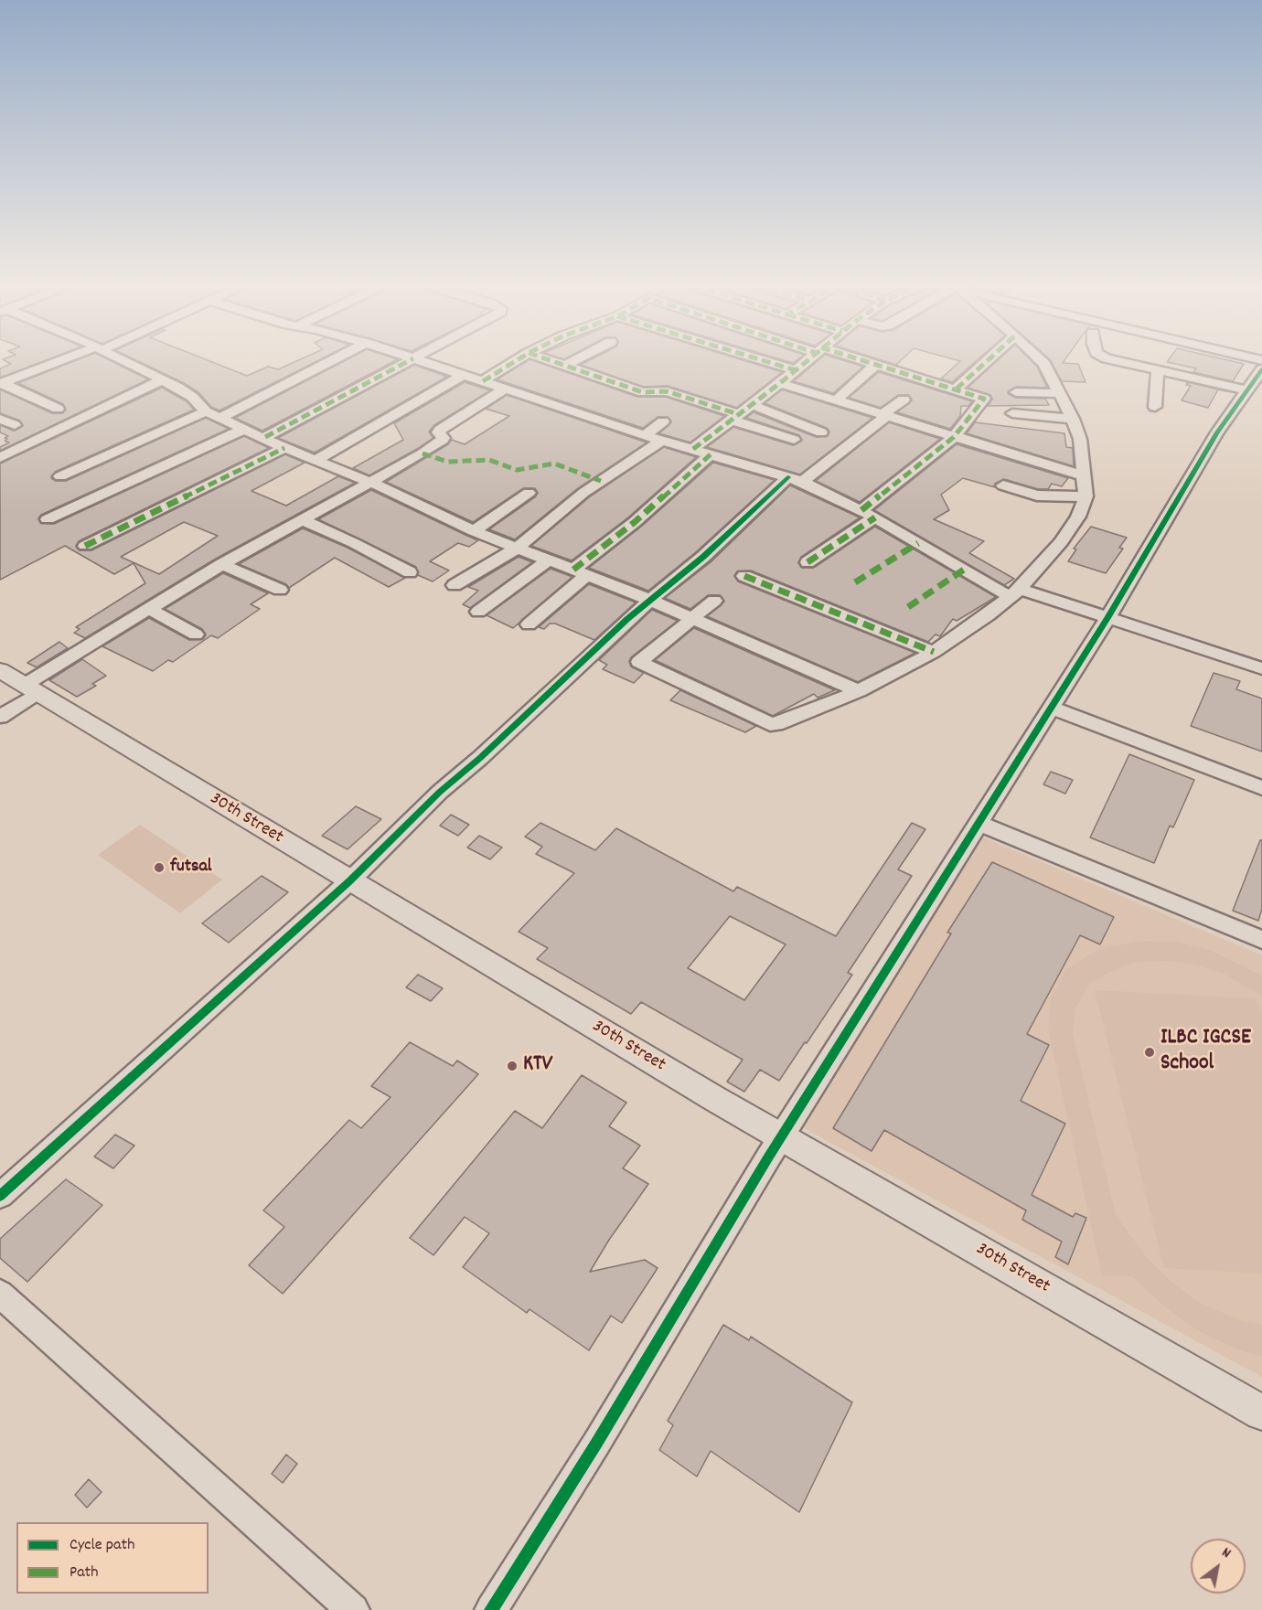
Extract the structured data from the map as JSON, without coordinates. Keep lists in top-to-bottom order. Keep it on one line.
{"streets":{"main road":["30th Street"]},"places":["futsal","ILBC IGCSE School","KTV"],"legend":["Cycle path","Path"],"north":"top right"}
